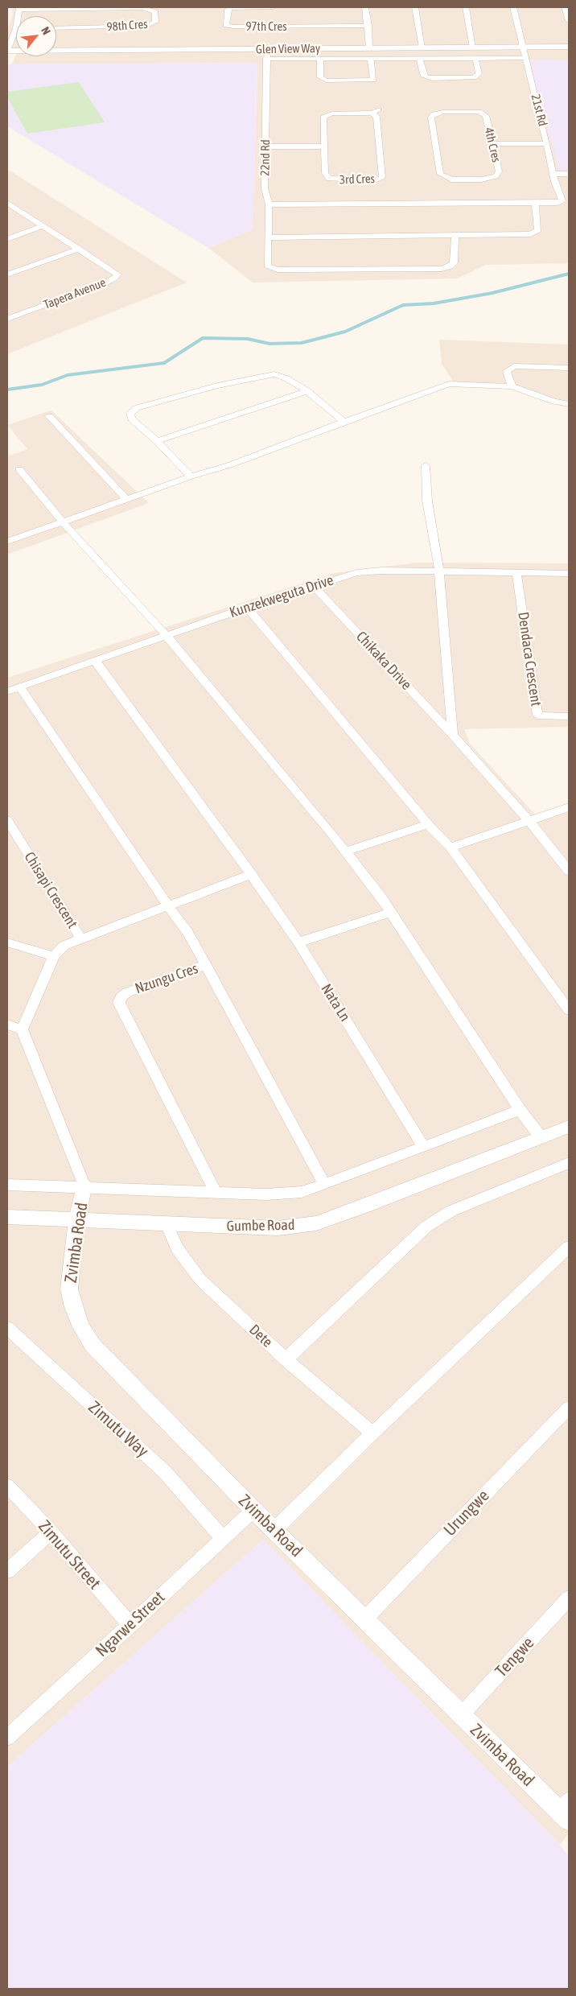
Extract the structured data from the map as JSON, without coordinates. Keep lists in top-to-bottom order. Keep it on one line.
{"streets":{"street":["98th Cres","97th Cres","Glen View Way","21st Rd","4th Cres","22nd Rd","3rd Cres","Tapera Avenue","Kunzekweguta Drive","Dendaca Crescent","Chikaka Drive","Chisapi Crescent","Nzungu Cres","Nata Ln","Gumbe Road","Zvimba Road","Dete","Zimutu Way","Urungwe","Zimutu Street","Ngarwe Street","Tengwe"]},"crossings":[["Glen View Way","21st Rd"],["Glen View Way","22nd Rd"],["Kunzekweguta Drive","Dendaca Crescent"],["Kunzekweguta Drive","Chikaka Drive"],["Kunzekweguta Drive","Nata Ln"],["Gumbe Road","Zvimba Road"],["Gumbe Road","Dete"],["Zvimba Road","Urungwe"],["Zvimba Road","Ngarwe Street"],["Zvimba Road","Tengwe"],["Zimutu Way","Ngarwe Street"],["Zimutu Street","Ngarwe Street"]],"north":"top right"}
